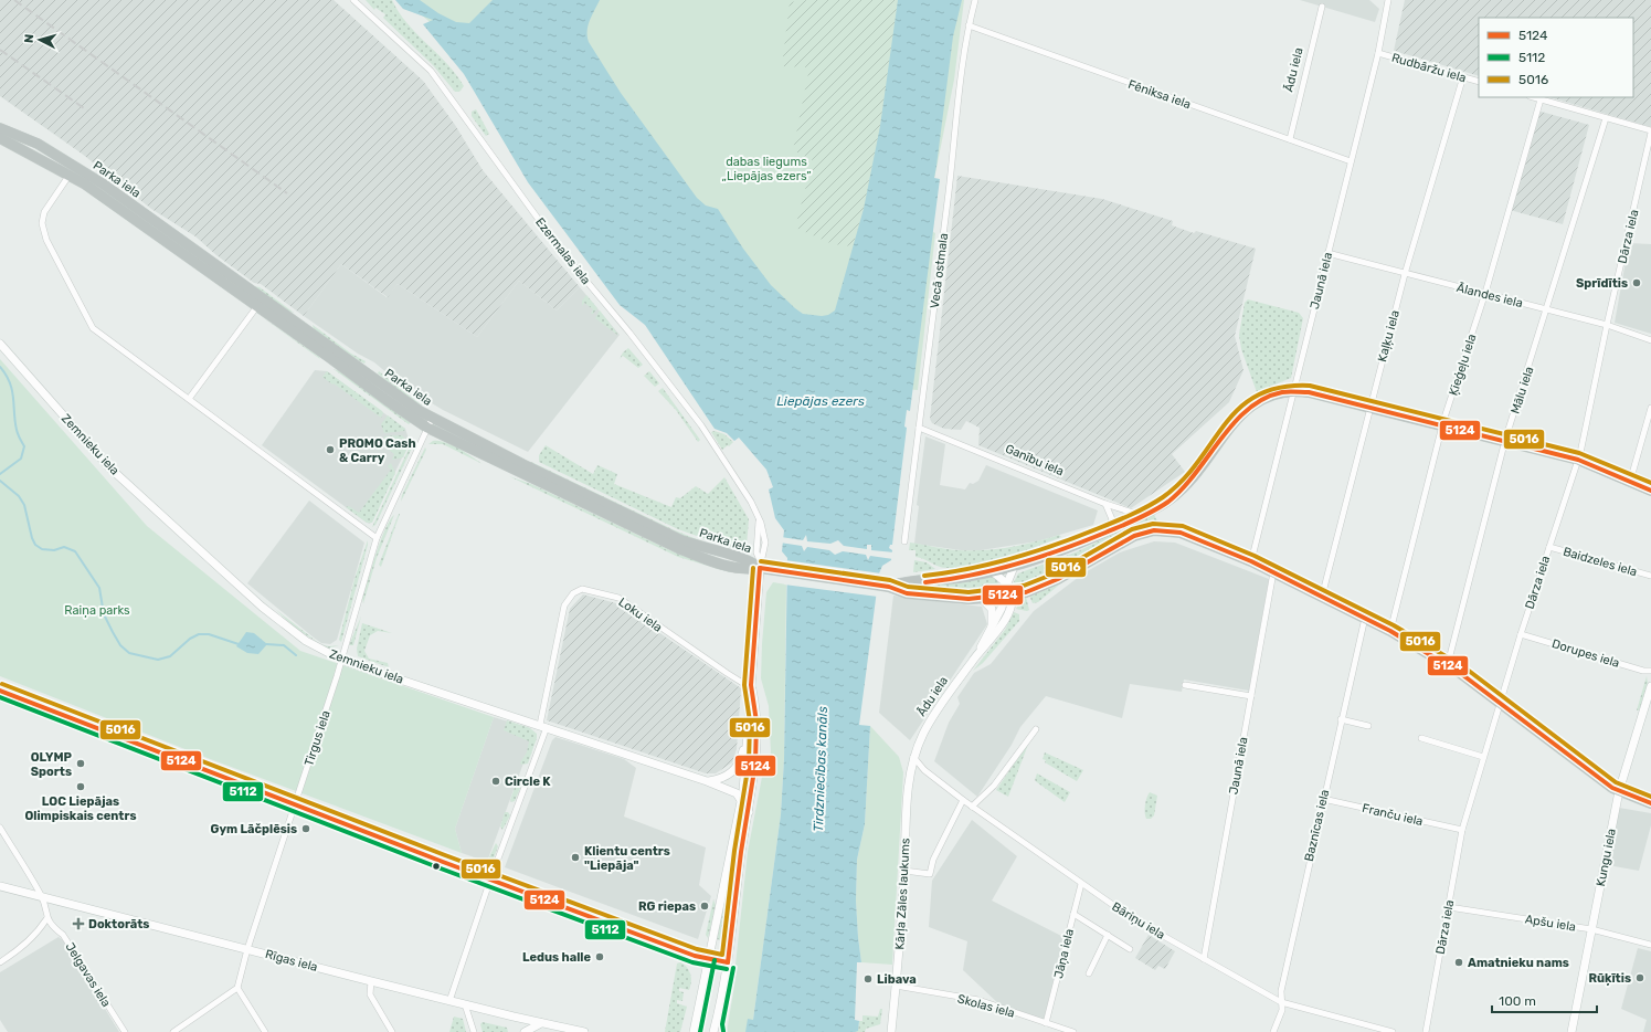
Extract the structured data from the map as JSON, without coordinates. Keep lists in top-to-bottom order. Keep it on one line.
{"streets":{"highway":["Parka iela"],"main road":["Ādu iela","Zemnieku iela","Kungu iela","Kārļa Zāles laukums","Rīgas iela"],"street":["Rudbāržu iela","Fēniksa iela","Dārza iela","Ezermalas iela","Vecā ostmala","Jaunā iela","Ālandes iela","Kaļķu iela","Ķieģeļu iela","Mālu iela","Ganību iela","Baidzeles iela","Loku iela","Dorupes iela","Tirgus iela","Franču iela","Baznīcas iela","Bāriņu iela","Apšu iela","Jāņa iela","Jelgavas iela","Skolas iela"]},"crossings":[["Rudbāržu iela","Jaunā iela"],["Rudbāržu iela","Kaļķu iela"],["Ādu iela","Fēniksa iela"],["Ādu iela","Kārļa Zāles laukums"],["Ādu iela","Bāriņu iela"],["Fēniksa iela","Vecā ostmala"],["Fēniksa iela","Jaunā iela"],["Parka iela","Ezermalas iela"],["Parka iela","Tirgus iela"],["Dārza iela","Ālandes iela"],["Dārza iela","Baidzeles iela"],["Dārza iela","Dorupes iela"],["Dārza iela","Franču iela"],["Dārza iela","Apšu iela"],["Vecā ostmala","Ganību iela"],["Jaunā iela","Ālandes iela"],["Jaunā iela","Bāriņu iela"],["Ālandes iela","Kaļķu iela"],["Ālandes iela","Ķieģeļu iela"],["Ālandes iela","Mālu iela"],["Zemnieku iela","Loku iela"],["Zemnieku iela","Tirgus iela"],["Tirgus iela","Rīgas iela"],["Franču iela","Baznīcas iela"],["Baznīcas iela","Bāriņu iela"],["Kungu iela","Apšu iela"],["Kārļa Zāles laukums","Bāriņu iela"],["Kārļa Zāles laukums","Skolas iela"],["Bāriņu iela","Jāņa iela"],["Jāņa iela","Skolas iela"]],"water":["Liepājas ezers","Tirdzniecības kanāls"],"parks":["dabas liegums „Liepājas ezers”","Raiņa parks"],"places":{"other":["Sprīdītis","PROMO Cash & Carry","OLYMP Sports","Circle K","LOC Liepājas Olimpiskais centrs","Gym Lāčplēsis","Klientu centrs \"Liepāja\"","RG riepas","Ledus halle","Amatnieku nams","Rūķītis","Libava"],"health":["Doktorāts"]},"lines":["transit line 5016","transit line 5124","transit line 5112"],"legend":["5124","5112","5016"],"scale_bar":"100 m","north":"left"}
